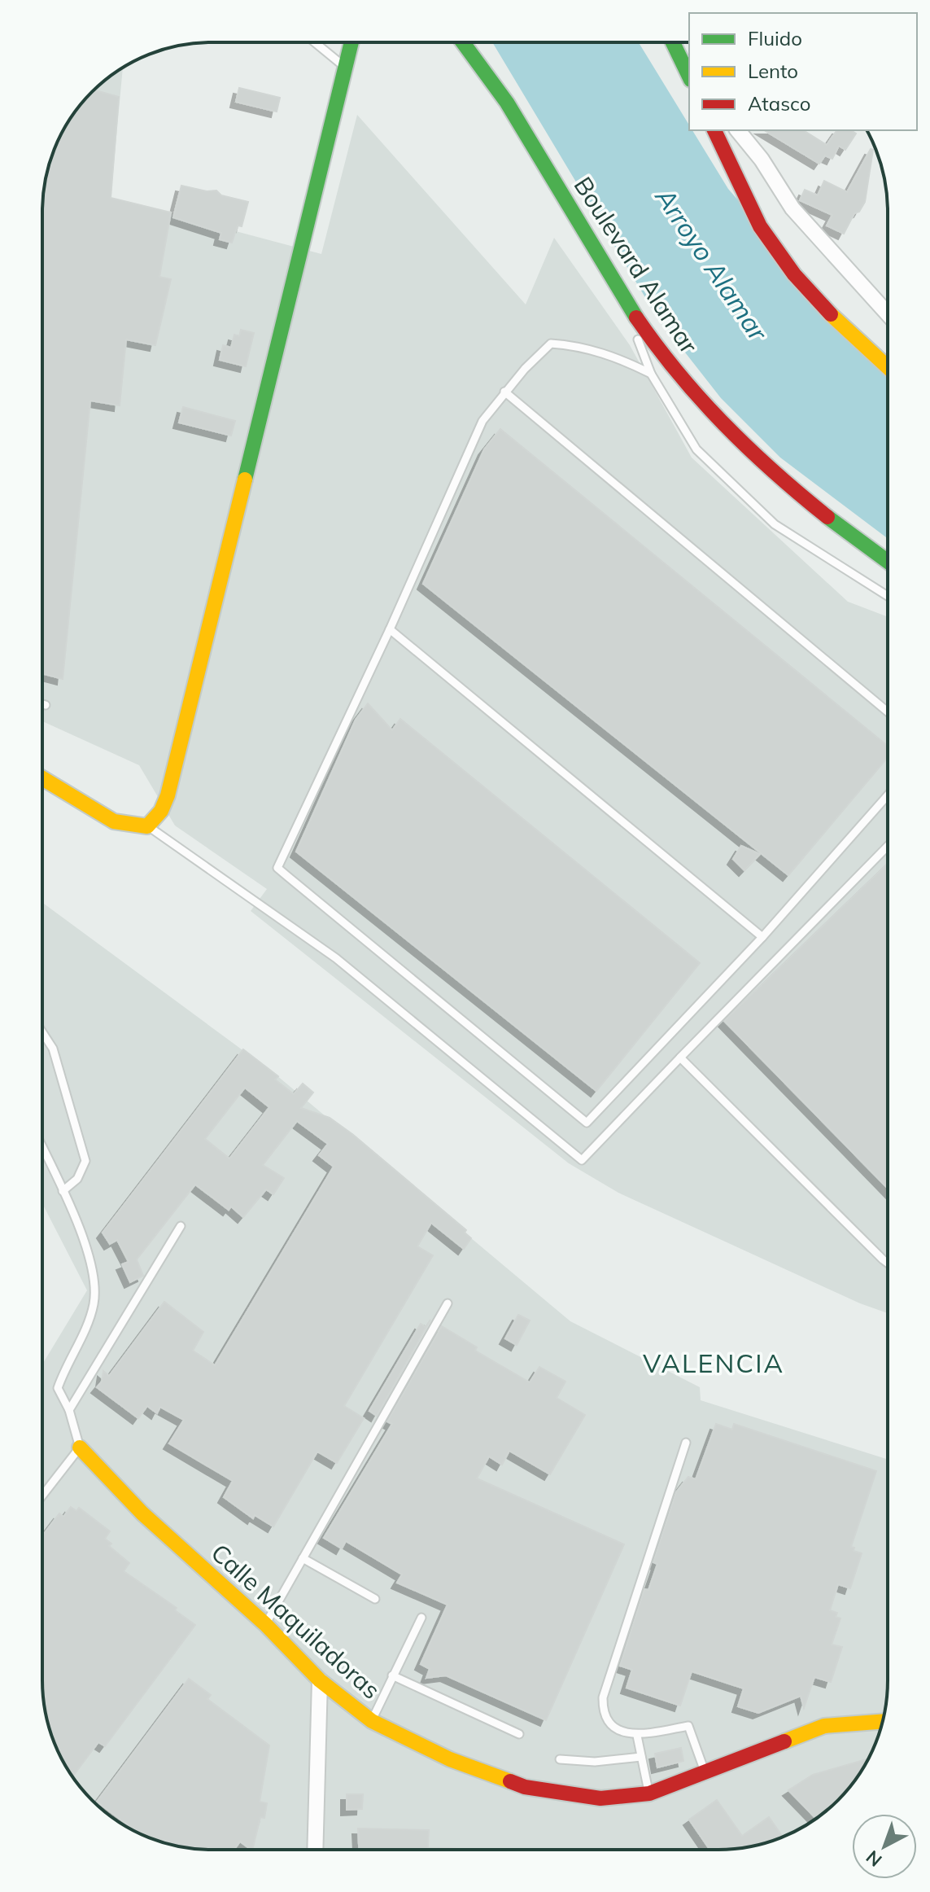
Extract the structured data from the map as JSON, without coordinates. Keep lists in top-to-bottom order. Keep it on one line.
{"streets":{"main road":["Boulevard Alamar","Calle Maquiladoras"]},"districts":["VALENCIA"],"water":["Arroyo Alamar"],"legend":["Fluido","Lento","Atasco"],"north":"bottom left"}
